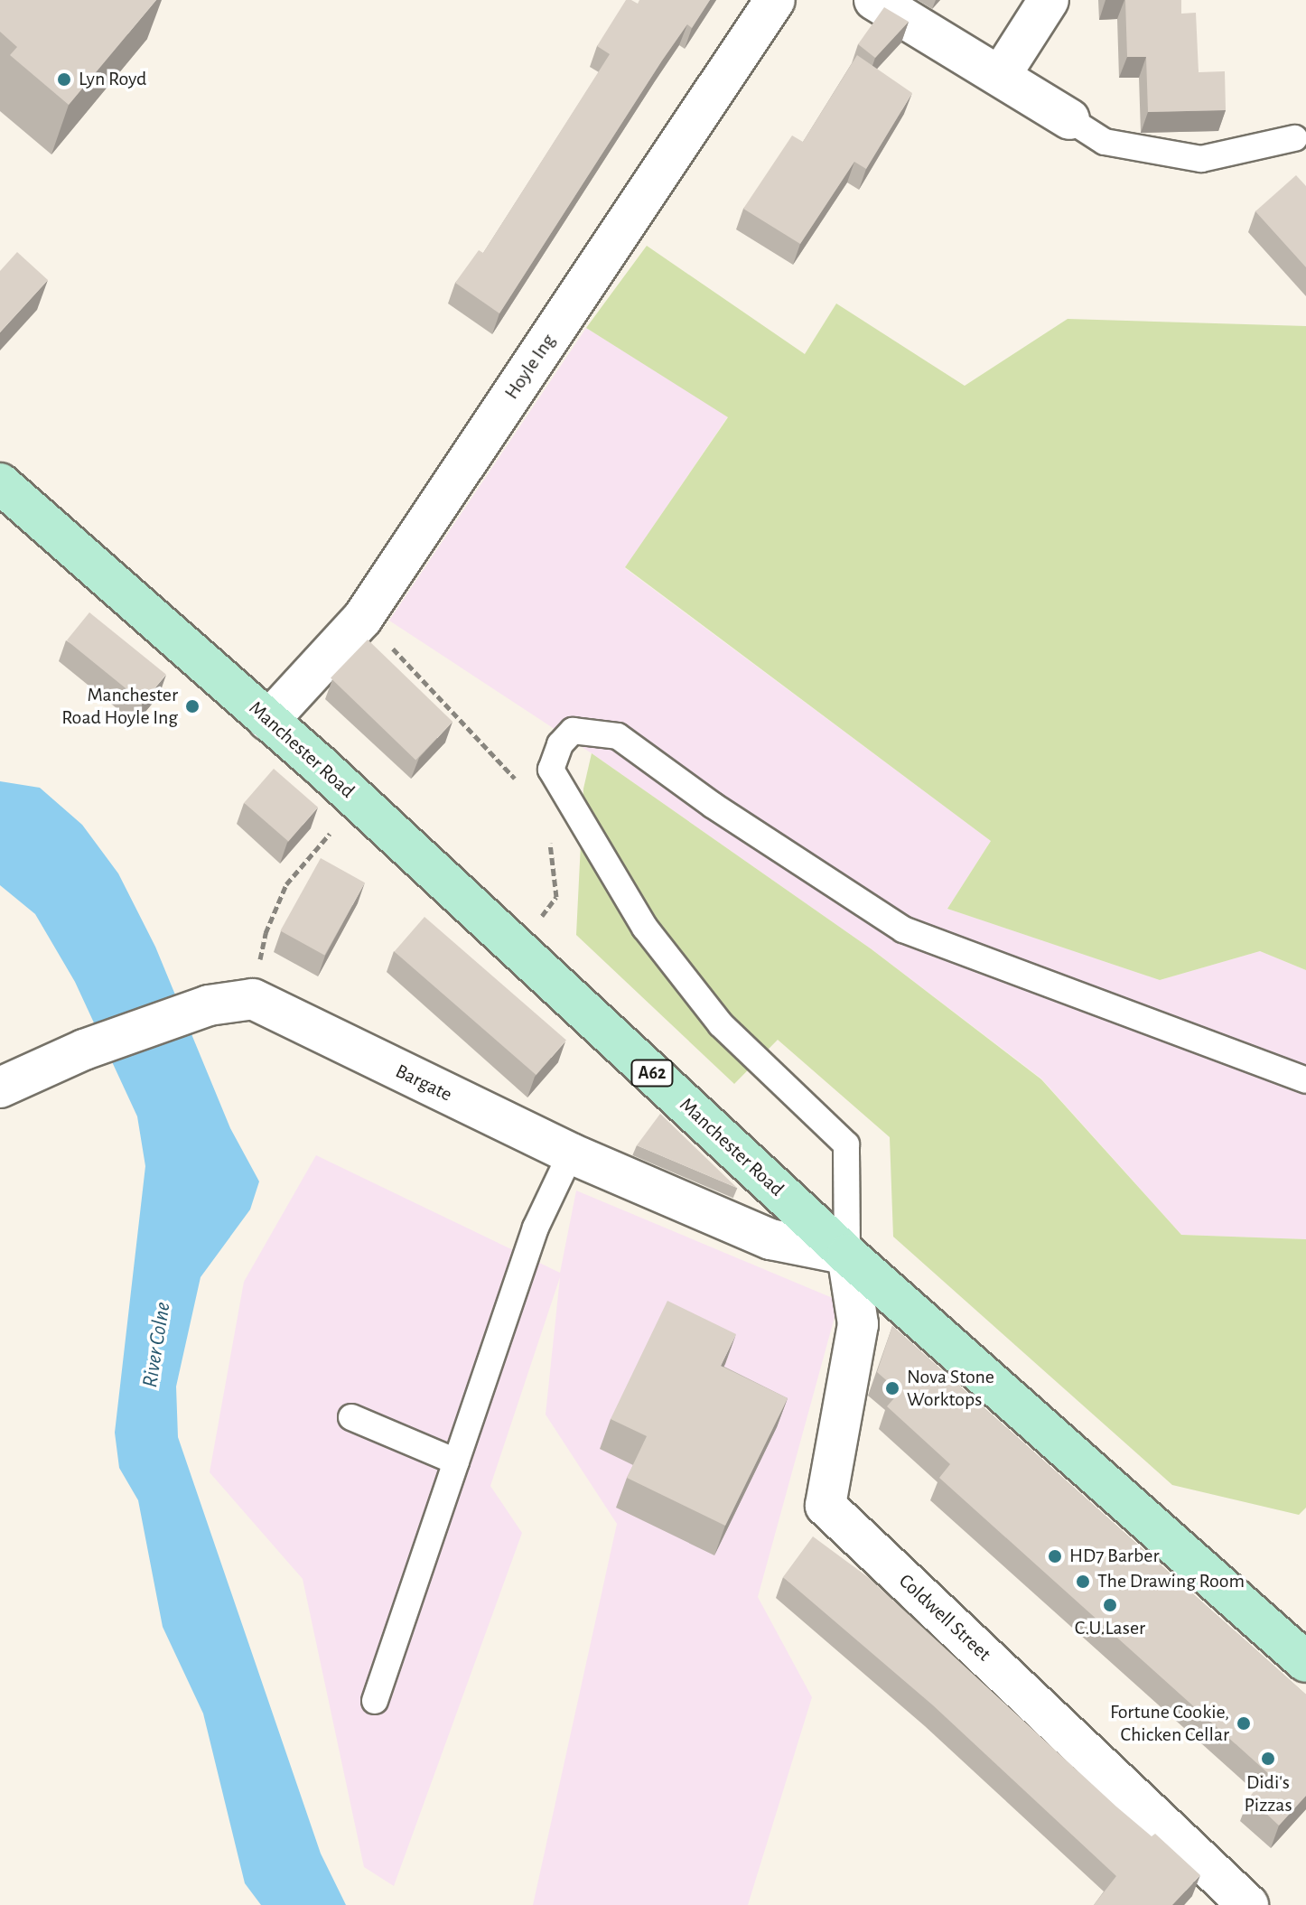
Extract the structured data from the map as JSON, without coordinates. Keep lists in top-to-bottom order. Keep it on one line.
{"streets":{"main road":["Manchester Road","A62"],"street":["Hoyle Ing","Bargate","Coldwell Street"]},"crossings":[["Hoyle Ing","Manchester Road"],["Manchester Road","Bargate"],["Manchester Road","Coldwell Street"],["Bargate","Coldwell Street"]],"water":["River Colne"],"places":["Lyn Royd","Manchester Road Hoyle Ing","Nova Stone Worktops","HD7 Barber","The Drawing Room","C.U.Laser","Fortune Cookie, Chicken Cellar","Didi's Pizzas"]}
